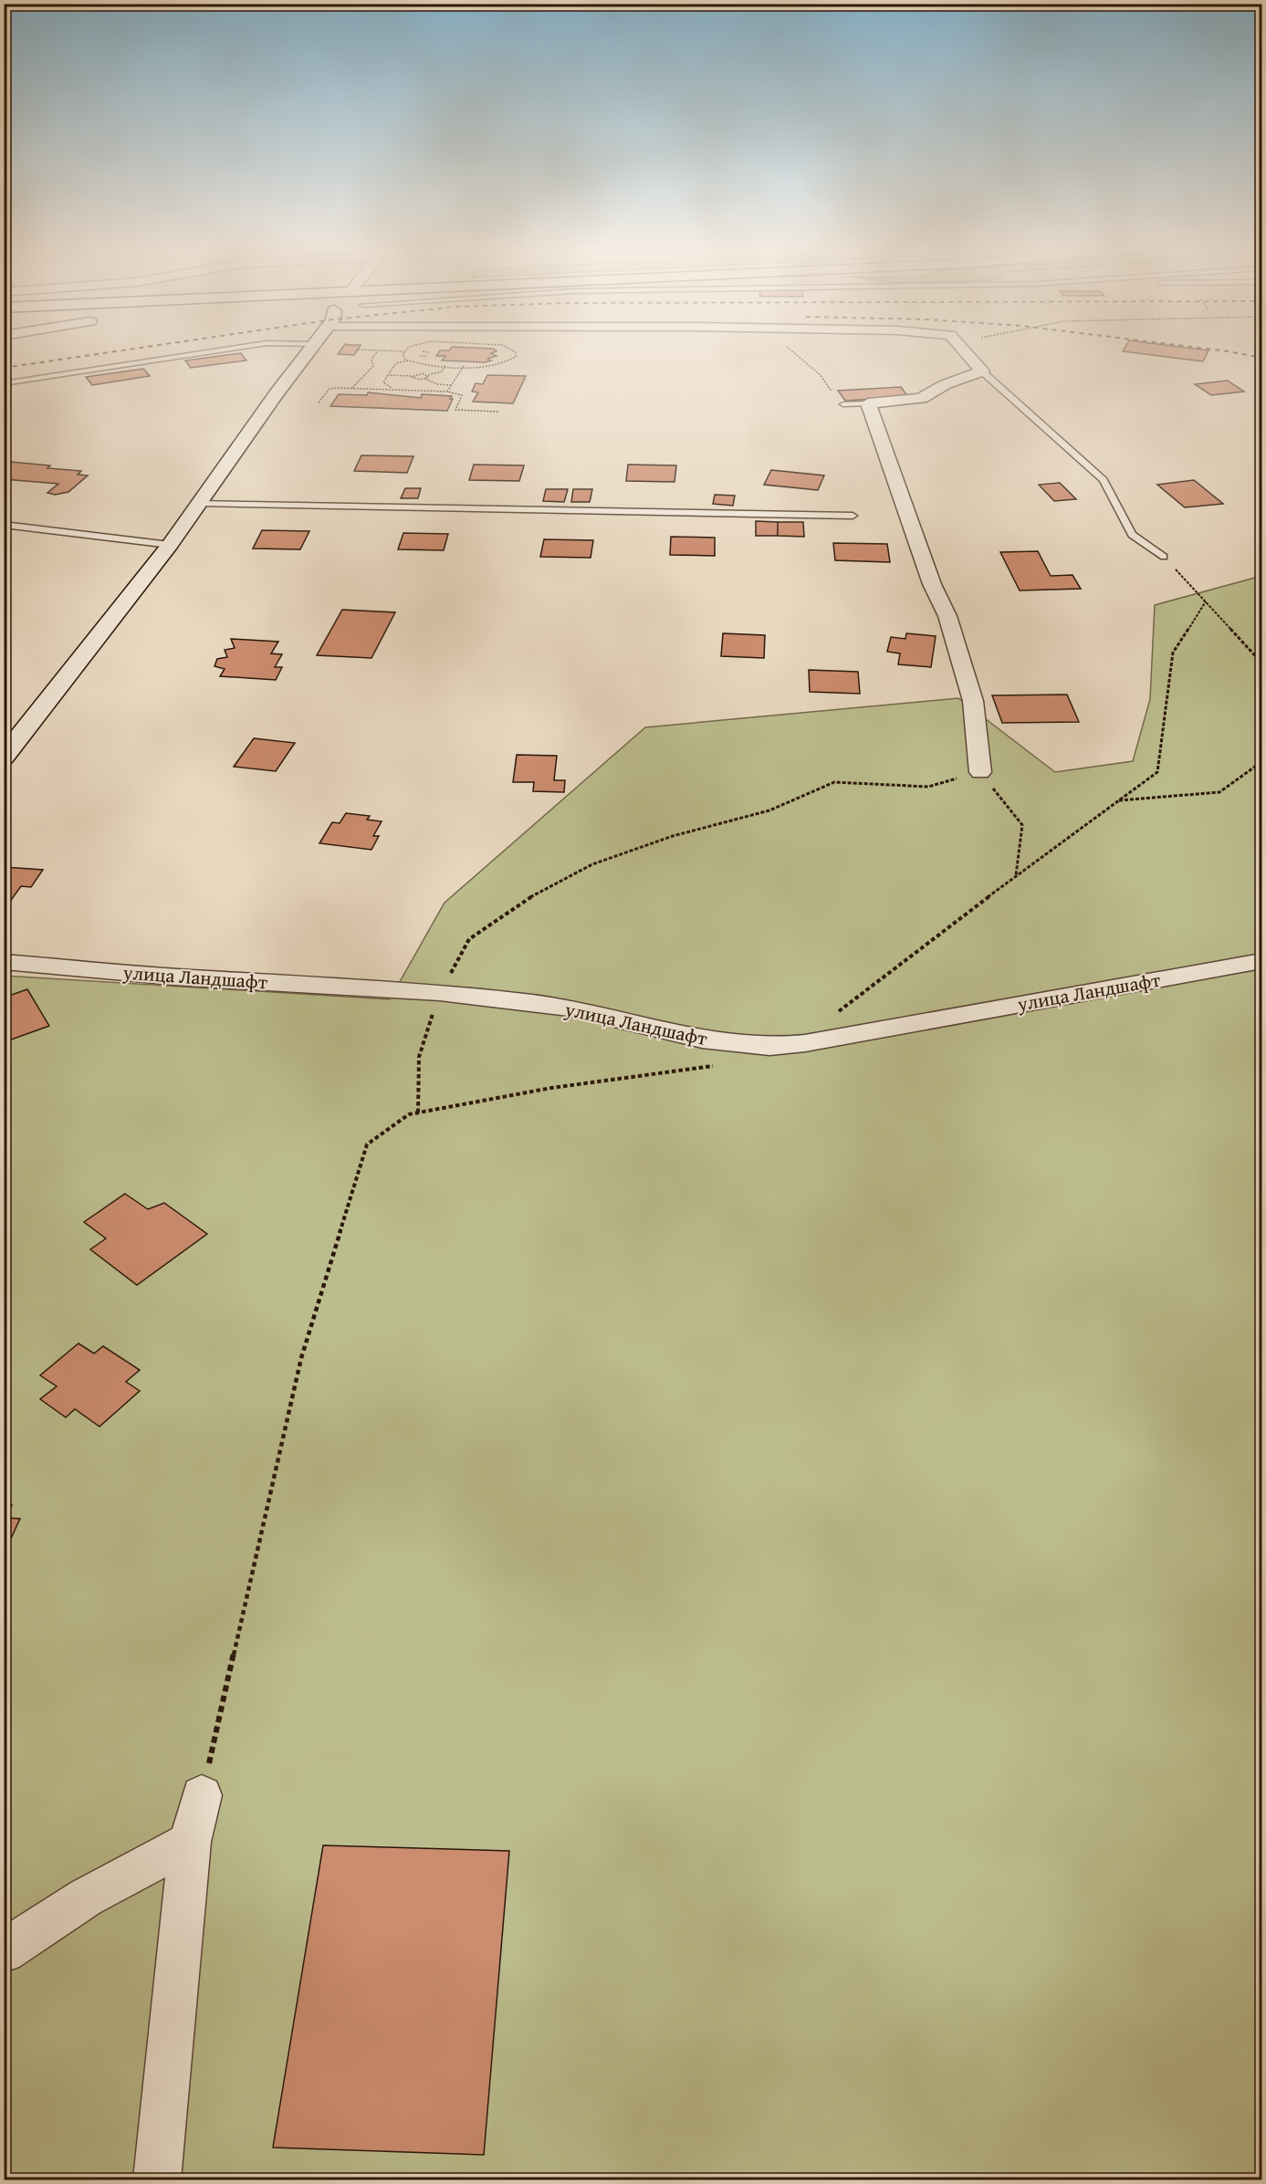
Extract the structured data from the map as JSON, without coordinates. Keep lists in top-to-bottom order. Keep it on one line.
{"streets":{"street":["улица Ландшафт"]}}
